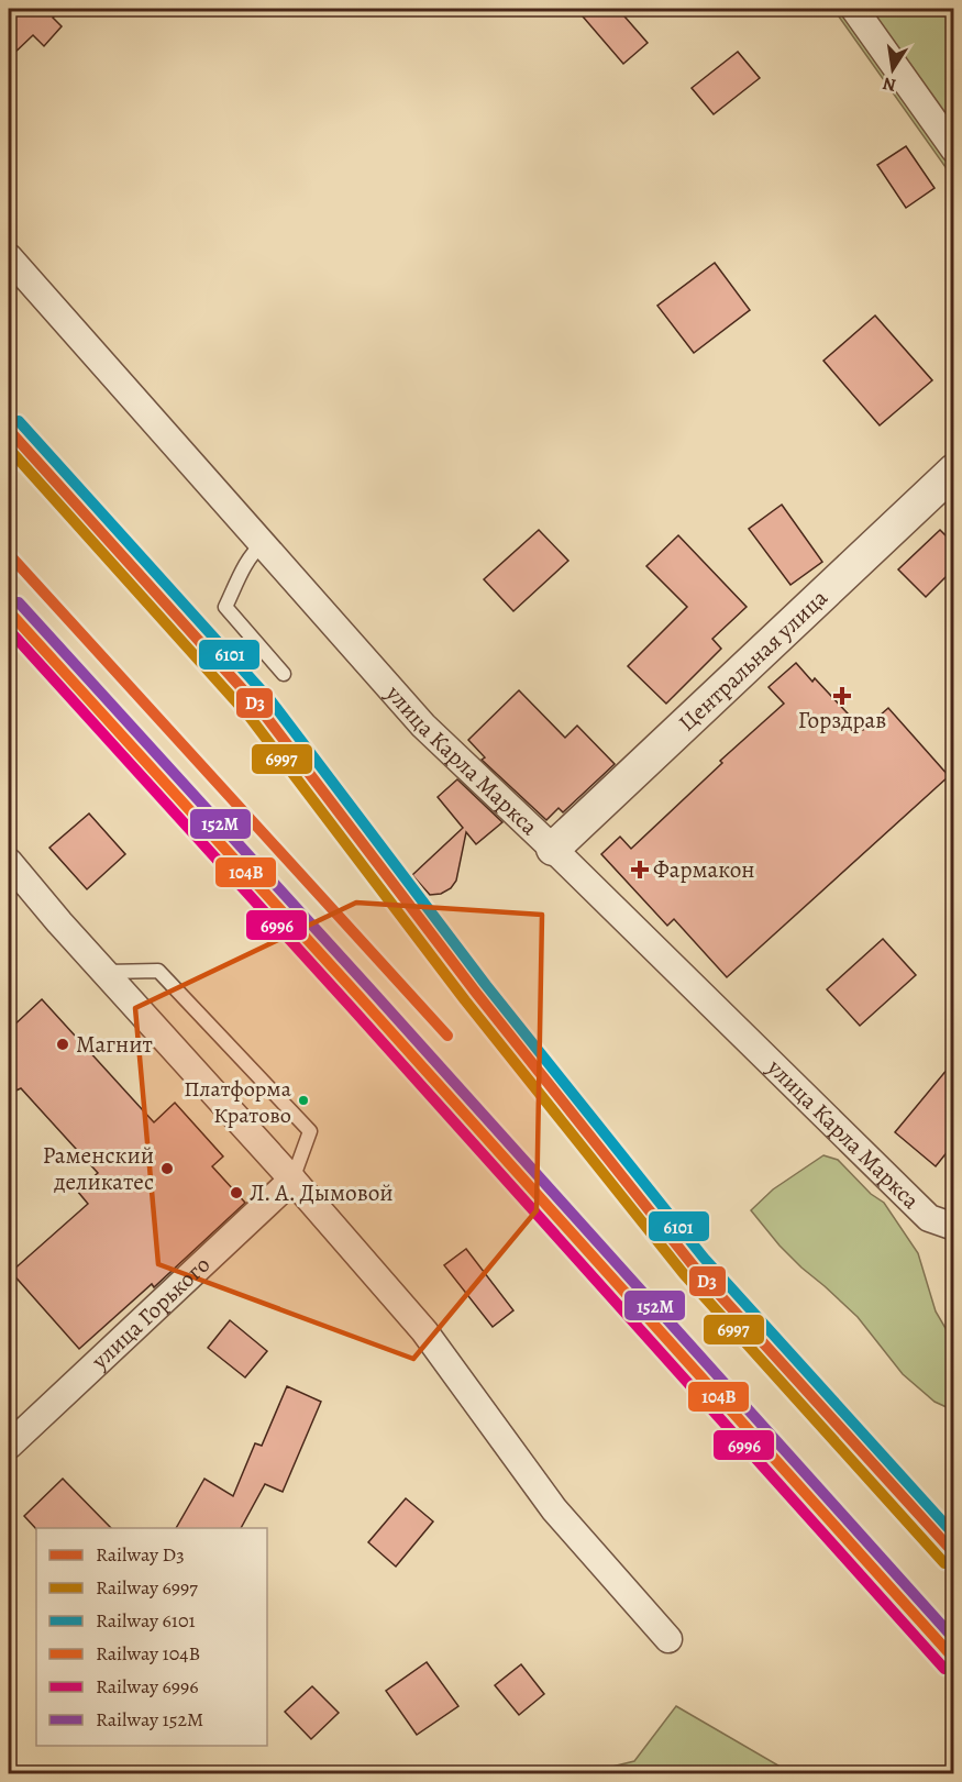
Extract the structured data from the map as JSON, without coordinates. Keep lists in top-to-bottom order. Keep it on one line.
{"streets":{"street":["Центральная улица","улица Карла Маркса","улица Горького"]},"crossings":[["Центральная улица","улица Карла Маркса"]],"places":{"health":["Горздрав","Фармакон"],"other":["Магнит","Платформа Кратово","Раменский деликатес","Л. А. Дымовой"]},"lines":["rail line 6101","rail line D3","rail line 6997","rail line 152М","rail line 104В","rail line 6996"],"legend":["Railway D3","Railway 6997","Railway 6101","Railway 104В","Railway 6996","Railway 152М"],"north":"bottom"}
